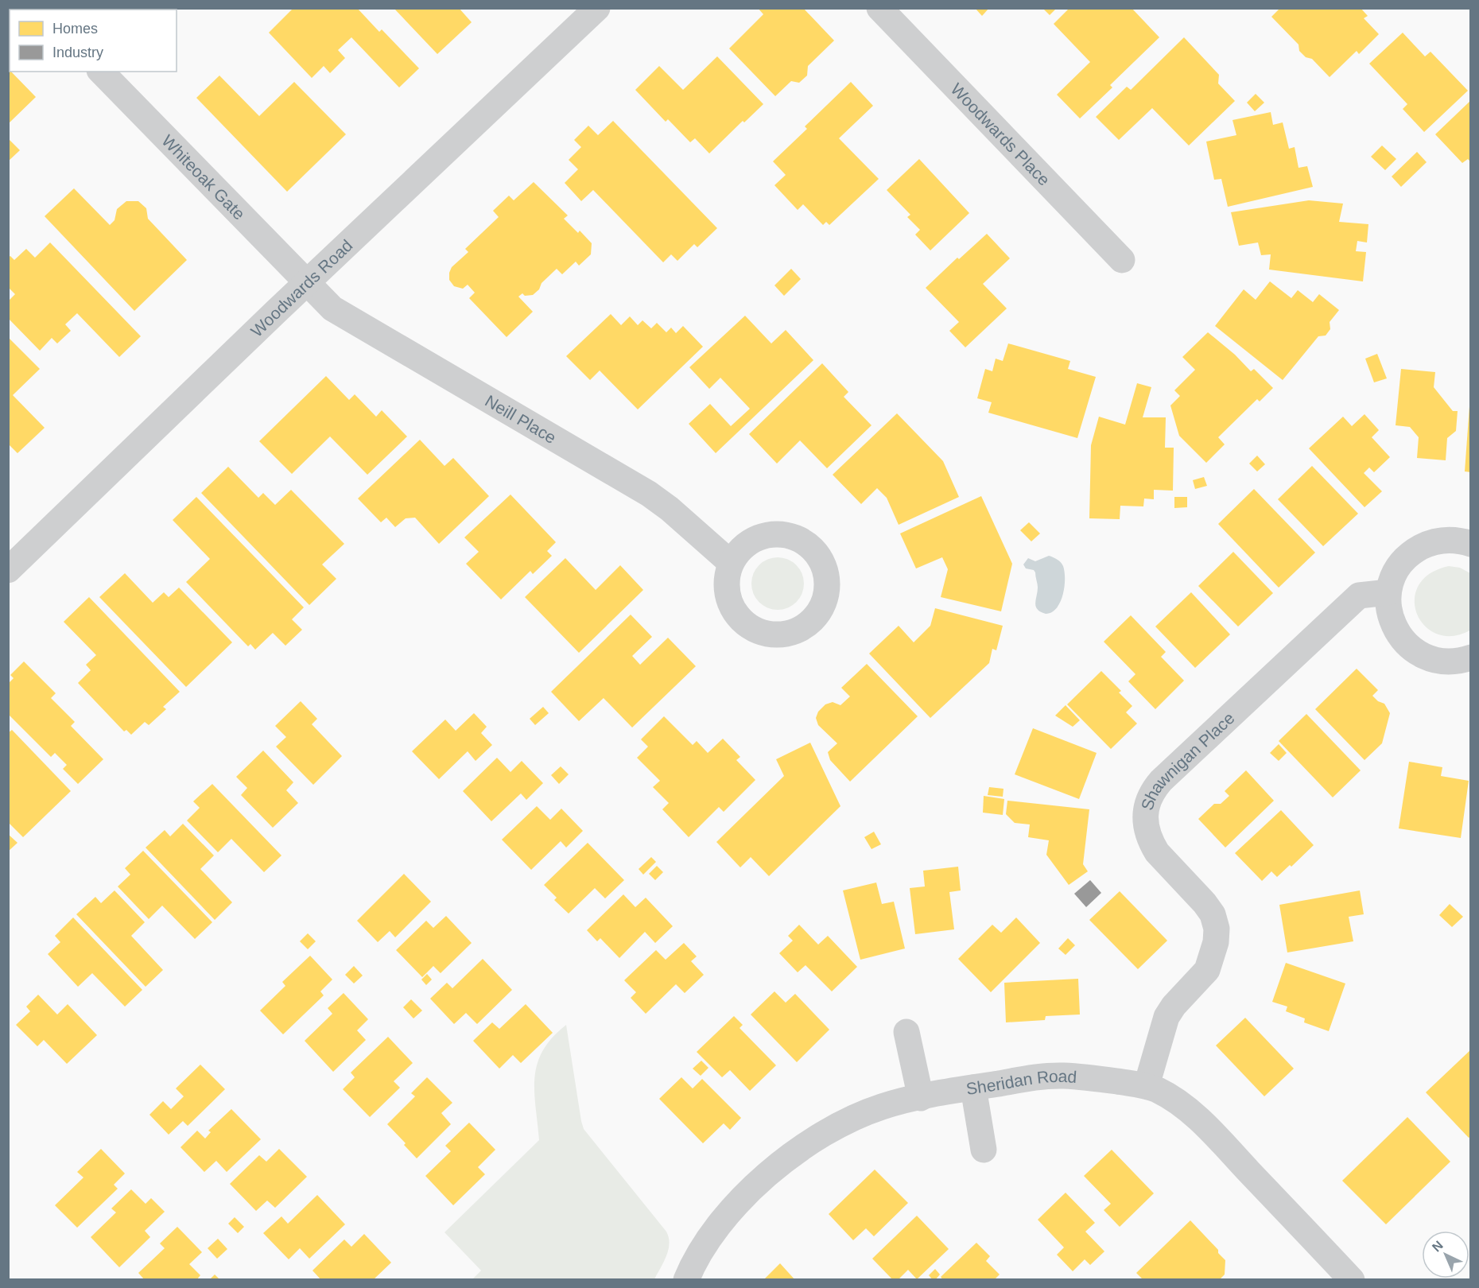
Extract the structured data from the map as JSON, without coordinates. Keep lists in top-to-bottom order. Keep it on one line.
{"streets":{"street":["Woodwards Place","Whiteoak Gate","Woodwards Road","Neill Place","Shawnigan Place","Sheridan Road"]},"crossings":[["Whiteoak Gate","Woodwards Road"],["Whiteoak Gate","Neill Place"],["Woodwards Road","Neill Place"],["Shawnigan Place","Sheridan Road"]],"legend":["Homes","Industry"],"north":"top left"}
